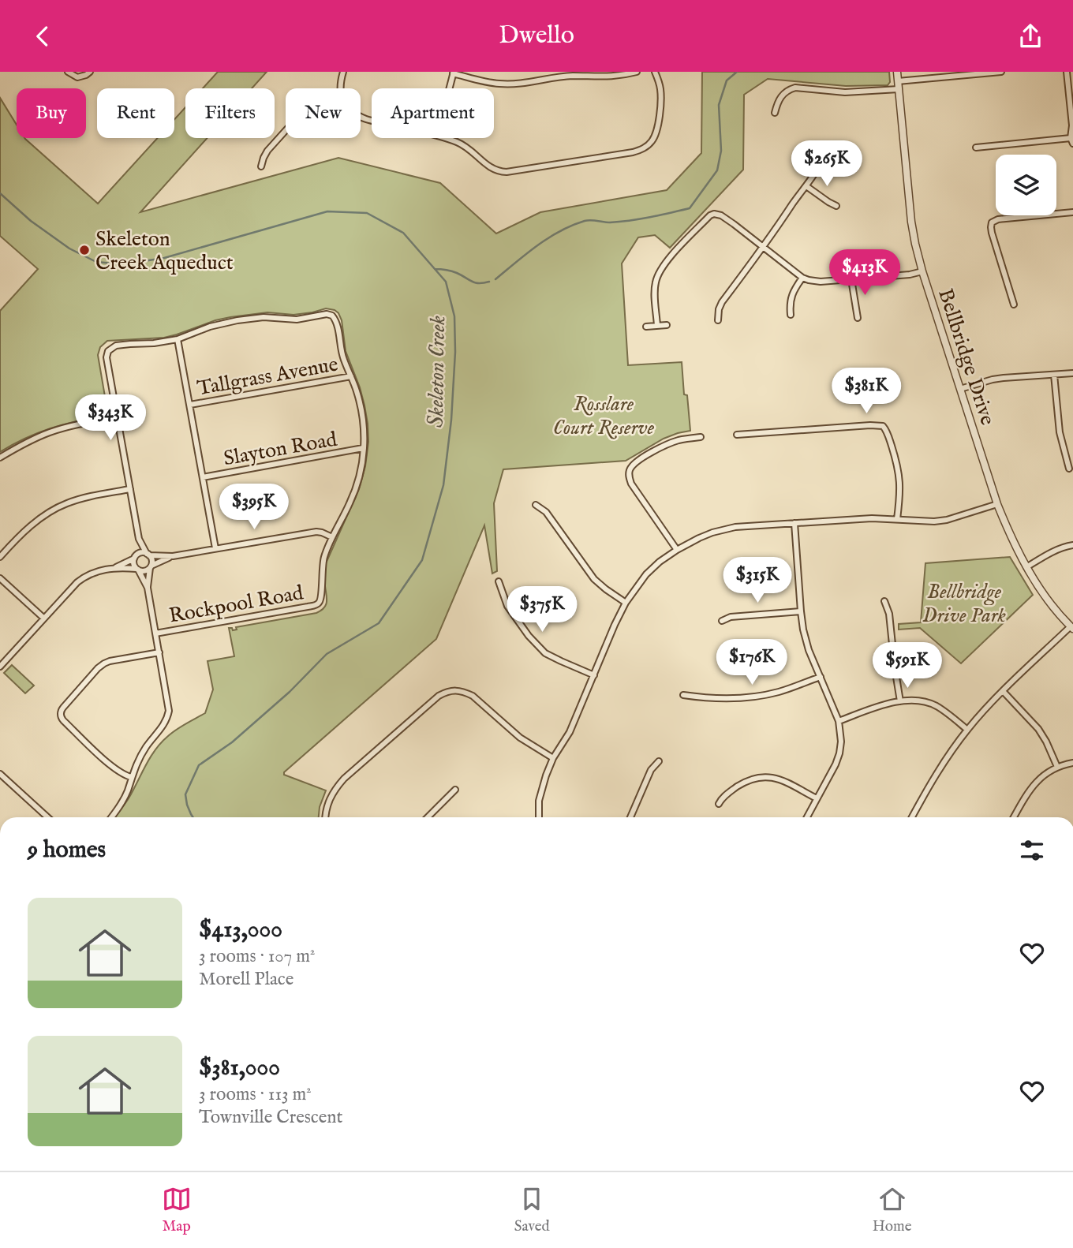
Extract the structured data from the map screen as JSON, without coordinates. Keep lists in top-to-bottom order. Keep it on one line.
{"streets":{"street":["Bellbridge Drive","Tallgrass Avenue","Slayton Road","Rockpool Road"]},"crossings":[["Tallgrass Avenue","Rockpool Road"],["Slayton Road","Rockpool Road"]],"water":["Skeleton Creek"],"parks":["Rosslare Court Reserve","Bellbridge Drive Park"],"places":["Skeleton Creek Aqueduct"],"page":{"header":"Dwello","chip":["Buy","Rent","Filters","New","Apartment"],"price":["$265K","$413K","$381K","$343K","$395K","$315K","$375K","$176K","$591K"],"heading":"9 homes","list":[{"name":"$413,000","note":"3 rooms · 107 m² · Morell Place"},{"name":"$381,000","note":"3 rooms · 113 m² · Townville Crescent"}],"tabs":["Map","Saved","Home"]}}
